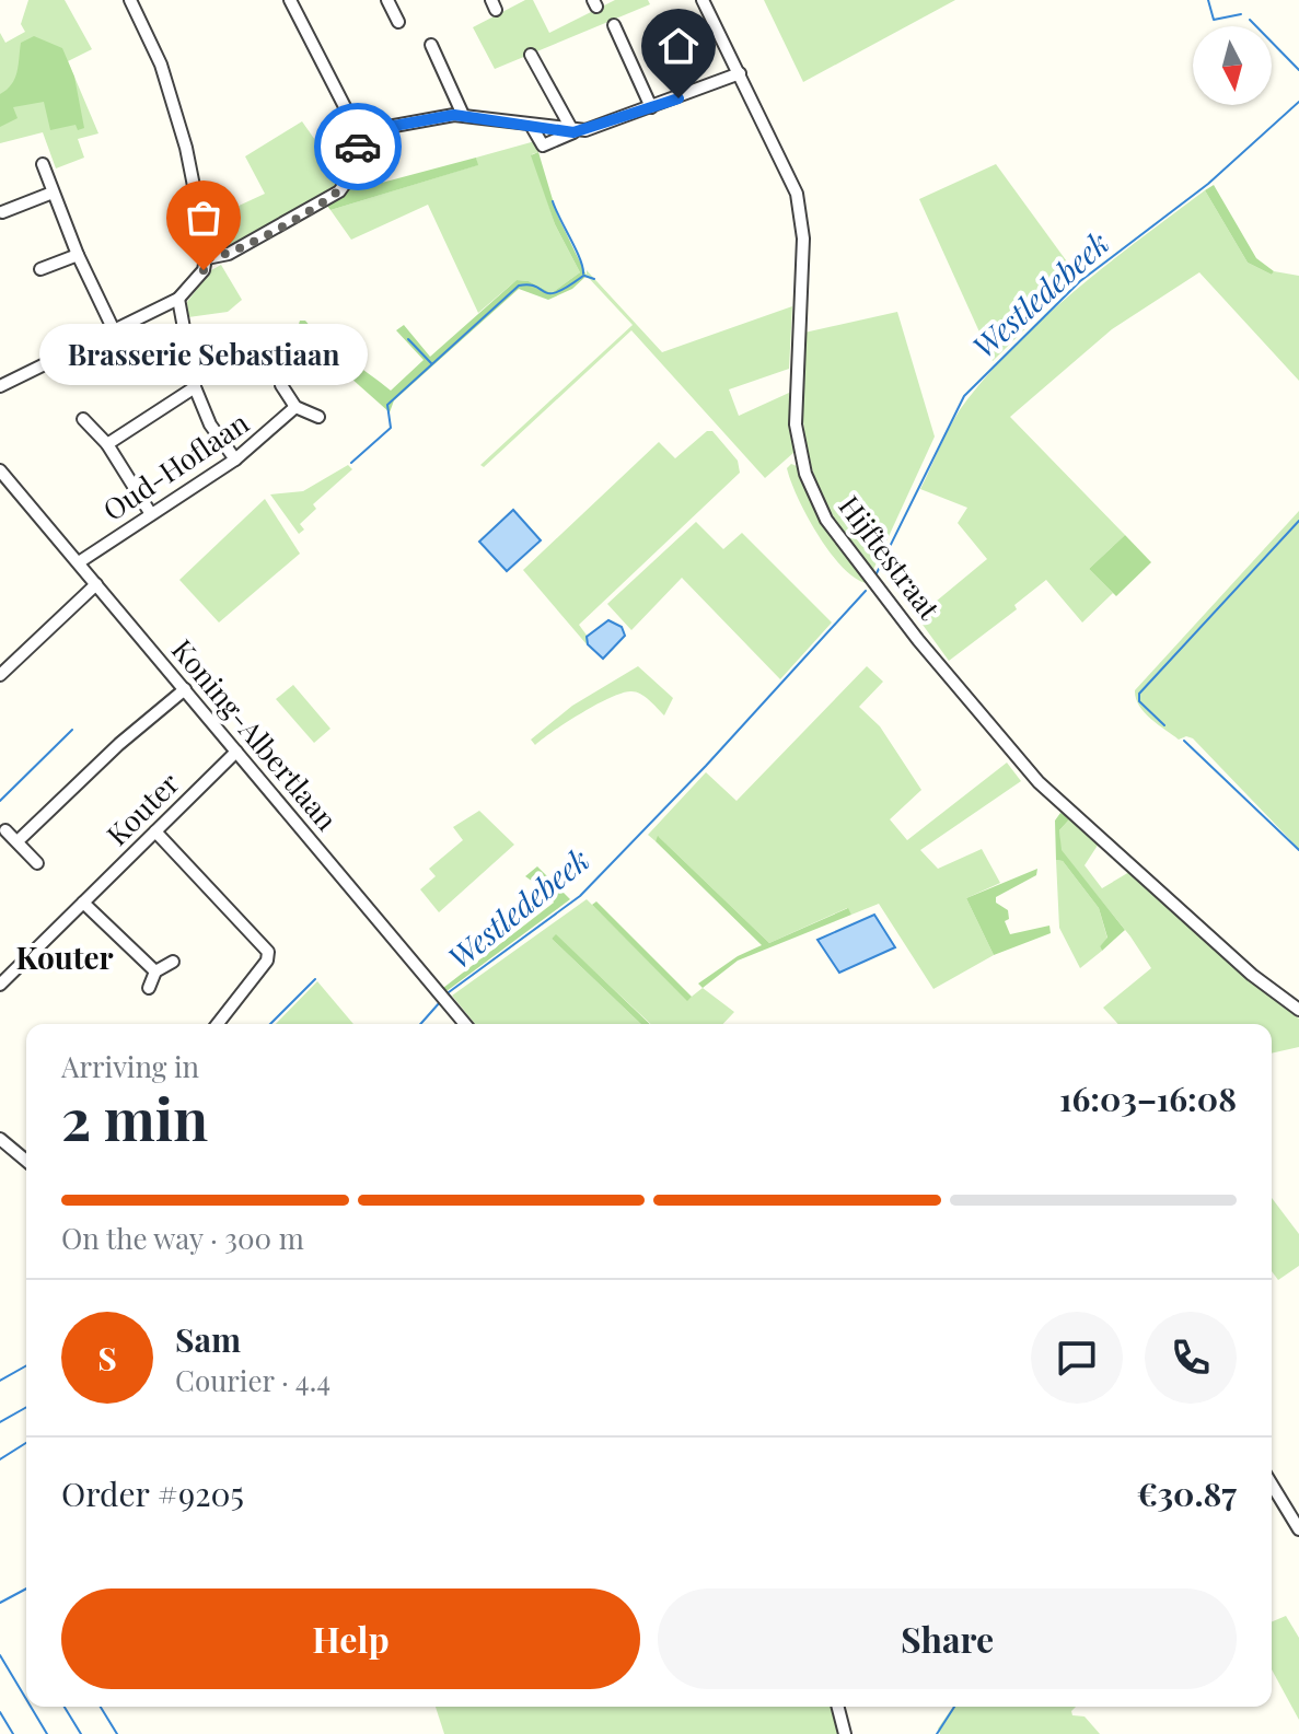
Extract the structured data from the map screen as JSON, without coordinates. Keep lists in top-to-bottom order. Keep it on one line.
{"streets":{"street":["Oud-Hoflaan","Hijftestraat","Koning-Albertlaan","Kouter"]},"crossings":[["Oud-Hoflaan","Koning-Albertlaan"],["Koning-Albertlaan","Kouter"]],"districts":["Kouter"],"water":["Westledebeek"],"places":["Brasserie Sebastiaan"],"north":"bottom","page":{"bubble":"Brasserie Sebastiaan","heading":["2 min","Arriving in","16:03–16:08"],"panel":["Sam","Courier · 4.4","Order #9205","€30.87"],"bar":"On the way · 300 m","round":"S","buttons":["Help","Share"]}}
